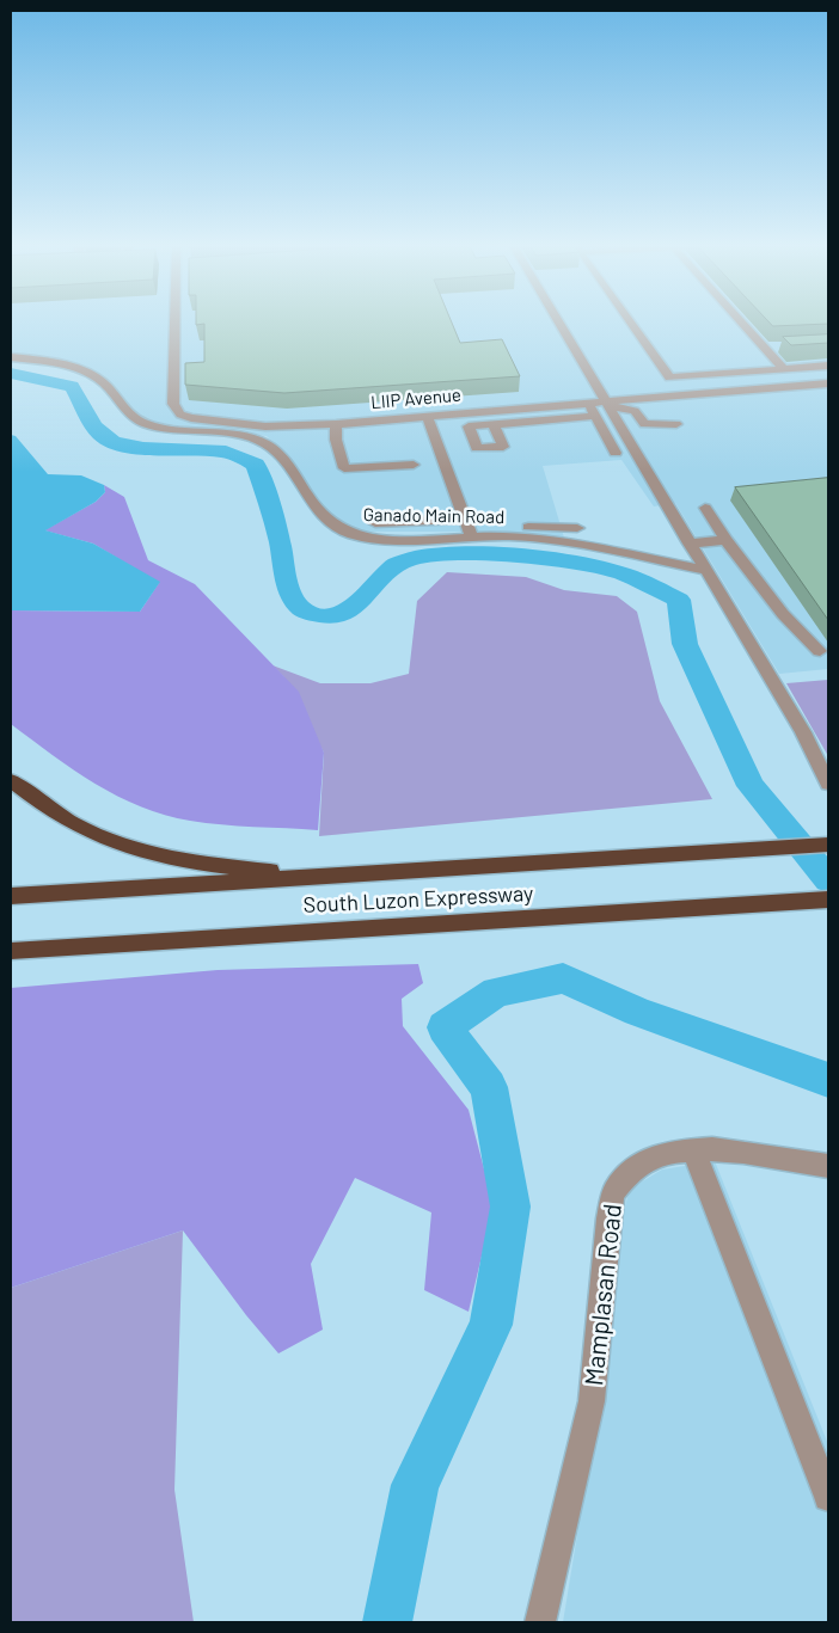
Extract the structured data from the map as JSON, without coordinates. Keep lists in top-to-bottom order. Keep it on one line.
{"streets":{"highway":["South Luzon Expressway"],"street":["LIIP Avenue","Ganado Main Road","Mamplasan Road"]}}
